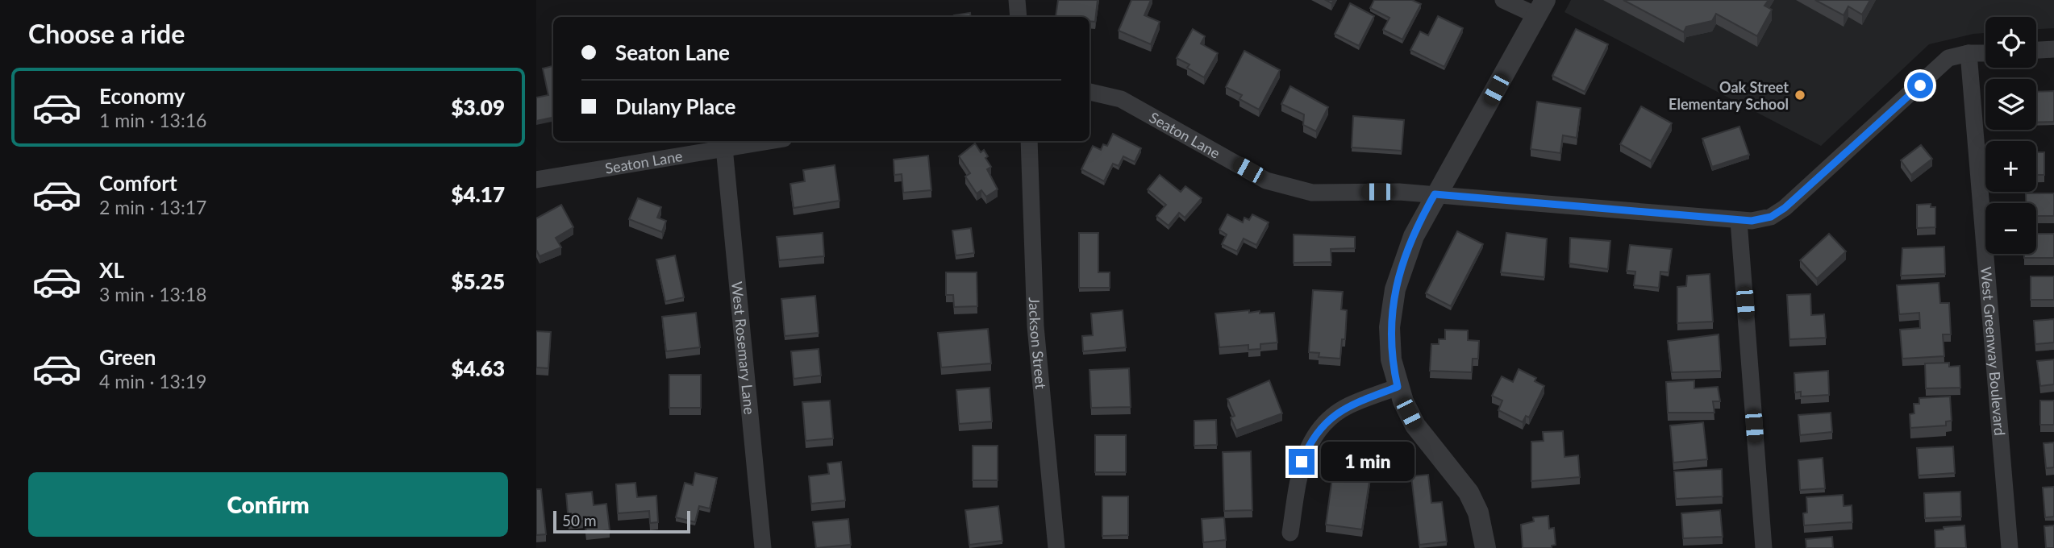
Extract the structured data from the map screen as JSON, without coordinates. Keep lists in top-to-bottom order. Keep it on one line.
{"streets":{"street":["Seaton Lane","Jackson Street","West Rosemary Lane","West Greenway Boulevard"]},"crossings":[["Seaton Lane","West Rosemary Lane"],["Seaton Lane","West Greenway Boulevard"]],"places":["Oak Street Elementary School"],"scale_bar":"50 m","page":{"heading":"Choose a ride","map_buttons":["+","−"],"banner":["Seaton Lane","Dulany Place"],"list":[{"name":"Economy","note":"1 min · 13:16","value":"$3.09"},{"name":"Comfort","note":"2 min · 13:17","value":"$4.17"},{"name":"XL","note":"3 min · 13:18","value":"$5.25"},{"name":"Green","note":"4 min · 13:19","value":"$4.63"}],"bubble":"1 min","buttons":"Confirm","scale":"50 m"}}
